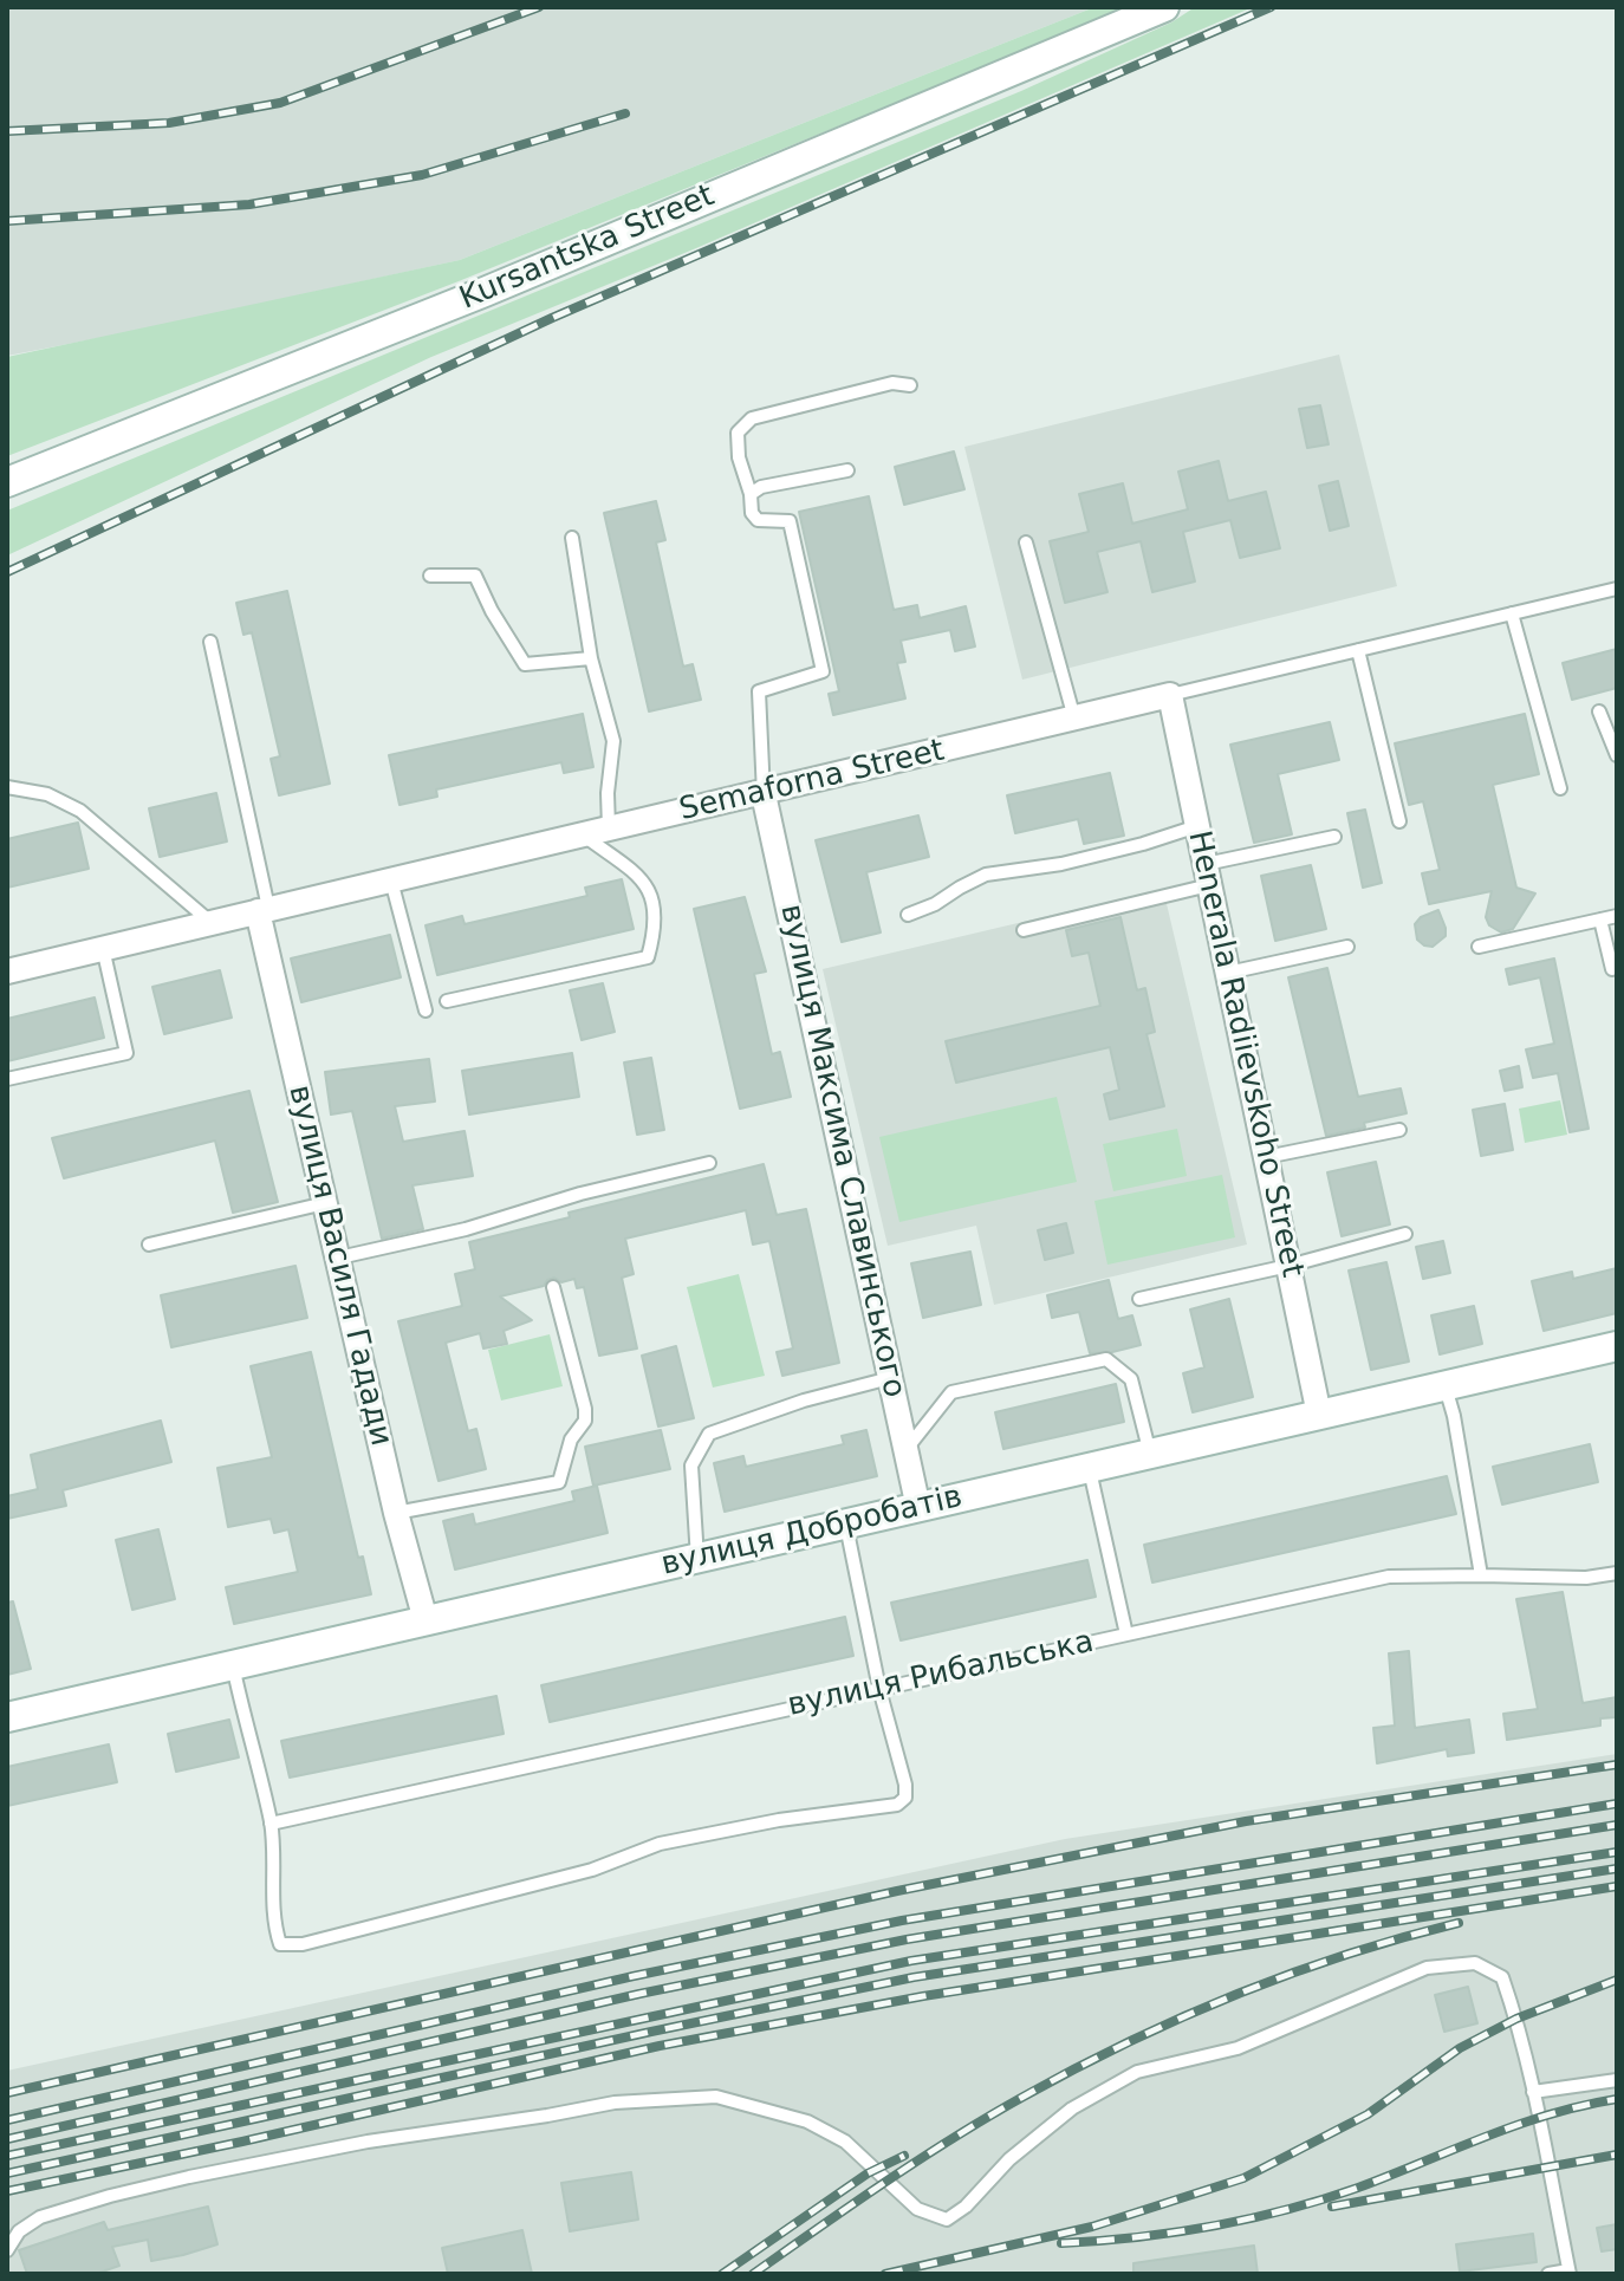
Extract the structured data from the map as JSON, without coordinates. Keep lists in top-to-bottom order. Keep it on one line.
{"streets":{"street":["Kursantska Street","Semaforna Street","Henerala Radiievskoho Street","вулиця Максима Славинського","вулиця Василя Гадади","вулиця Добробатів"],"lane":["вулиця Рибальська"]},"crossings":[["Semaforna Street","Henerala Radiievskoho Street"],["Semaforna Street","вулиця Максима Славинського"],["Semaforna Street","вулиця Василя Гадади"],["Henerala Radiievskoho Street","вулиця Добробатів"],["вулиця Максима Славинського","вулиця Добробатів"],["вулиця Василя Гадади","вулиця Добробатів"]]}
